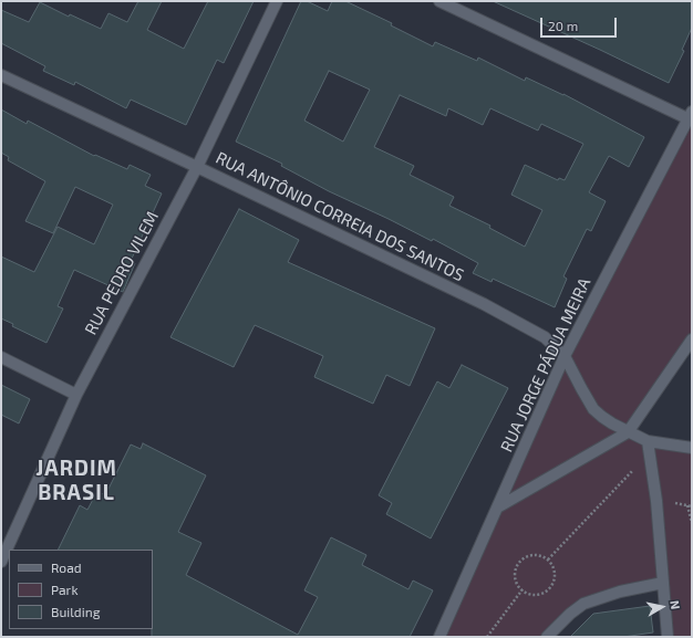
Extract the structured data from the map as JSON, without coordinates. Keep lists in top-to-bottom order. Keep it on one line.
{"streets":{"street":["RUA ANTÔNIO CORREIA DOS SANTOS","RUA PEDRO VILEM","RUA JORGE PÁDUA MEIRA"]},"crossings":[["RUA ANTÔNIO CORREIA DOS SANTOS","RUA PEDRO VILEM"],["RUA ANTÔNIO CORREIA DOS SANTOS","RUA JORGE PÁDUA MEIRA"]],"districts":["JARDIM BRASIL"],"legend":["Road","Park","Building"],"scale_bar":"20 m","north":"right"}
